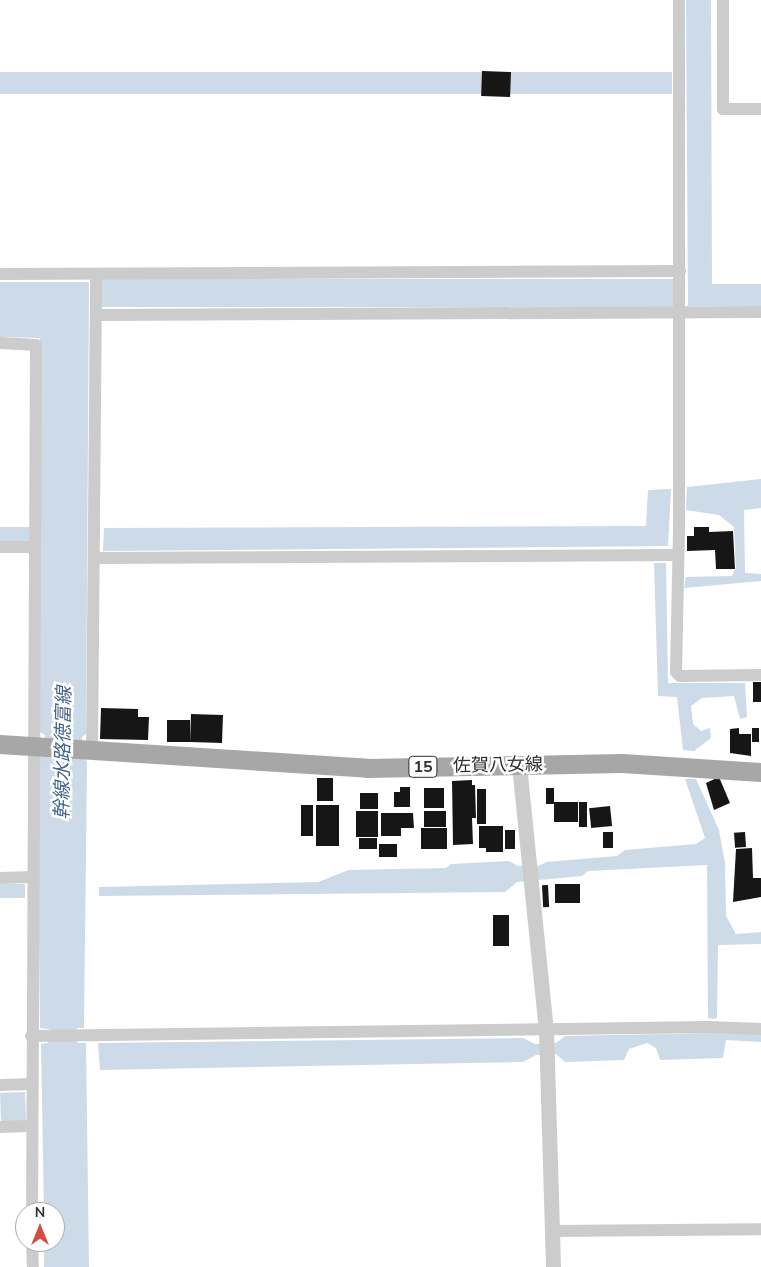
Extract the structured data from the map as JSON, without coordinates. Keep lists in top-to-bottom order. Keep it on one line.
{"streets":{"main road":["佐賀八女線","15"]},"crossings":[["佐賀八女線","15"]],"water":["幹線水路徳富線"],"north":"top"}
